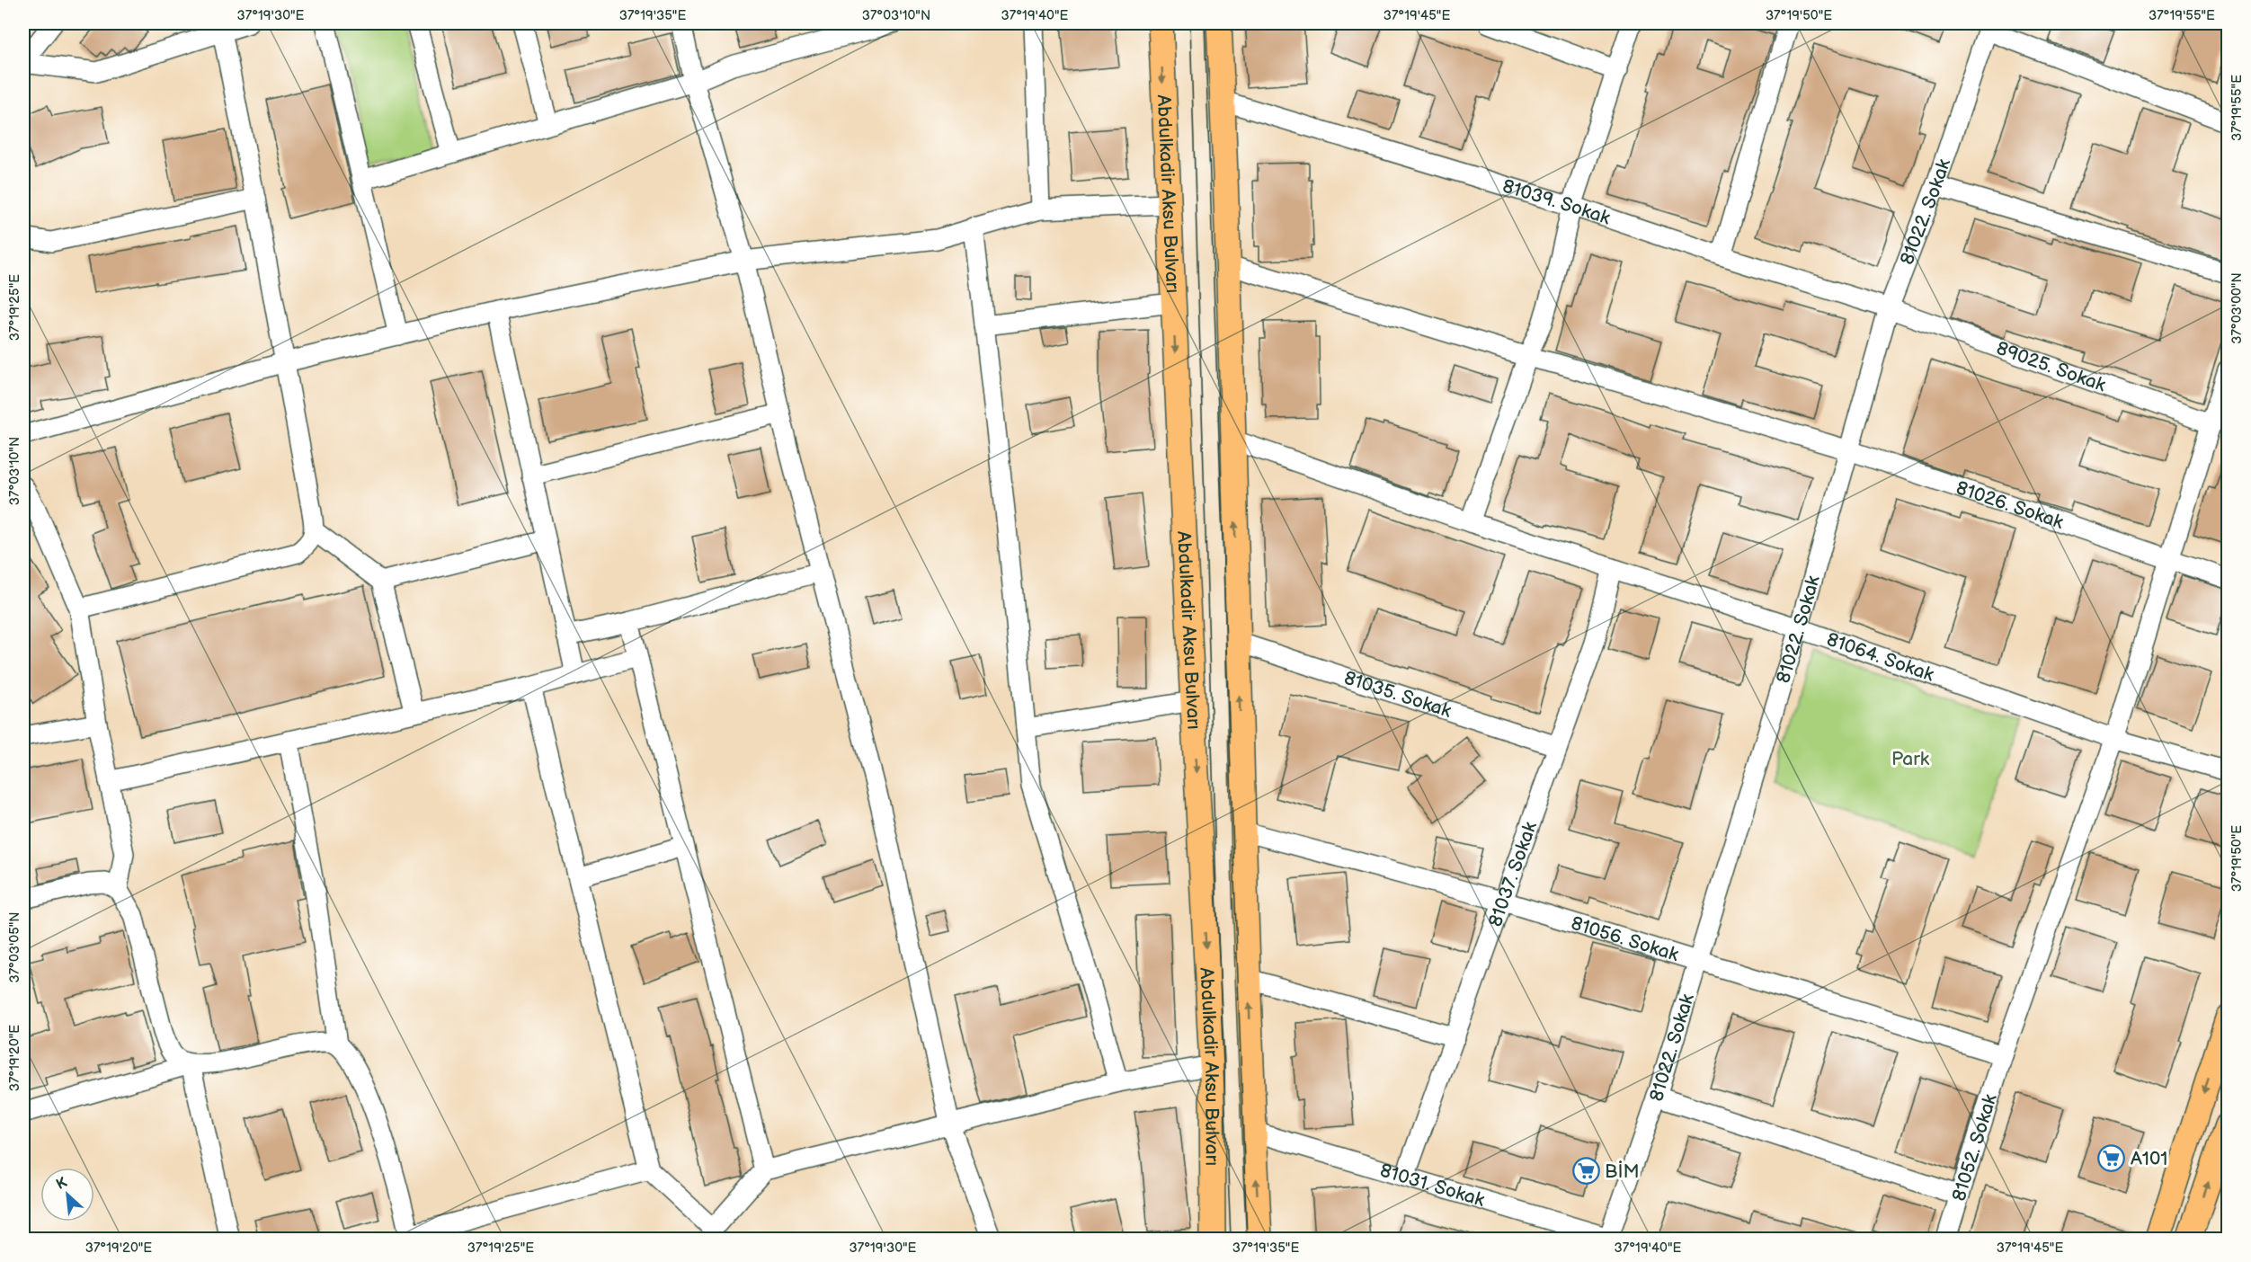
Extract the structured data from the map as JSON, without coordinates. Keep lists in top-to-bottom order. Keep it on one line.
{"streets":{"main road":["Abdulkadir Aksu Bulvarı"],"street":["81039. Sokak","81022. Sokak","89025. Sokak","81026. Sokak","81064. Sokak","81035. Sokak","81037. Sokak","81056. Sokak","81052. Sokak","81031. Sokak"]},"crossings":[["81039. Sokak","81022. Sokak"],["81039. Sokak","89025. Sokak"],["81022. Sokak","89025. Sokak"],["81022. Sokak","81026. Sokak"],["81022. Sokak","81064. Sokak"],["81022. Sokak","81056. Sokak"],["81022. Sokak","81031. Sokak"],["89025. Sokak","81052. Sokak"],["81026. Sokak","81052. Sokak"],["81064. Sokak","81037. Sokak"],["81064. Sokak","81052. Sokak"],["81035. Sokak","81037. Sokak"],["81037. Sokak","81056. Sokak"],["81037. Sokak","81031. Sokak"],["81056. Sokak","81052. Sokak"]],"parks":["Park"],"places":{"supermarket":["A101","BİM"]},"north":"top left","coordinates":["37°19'30\"E","37°19'35\"E","37°03'10\"N","37°19'40\"E","37°19'45\"E","37°19'50\"E","37°19'55\"E","37°19'25\"E","37°03'00\"N","37°03'05\"N","37°19'20\"E"]}
